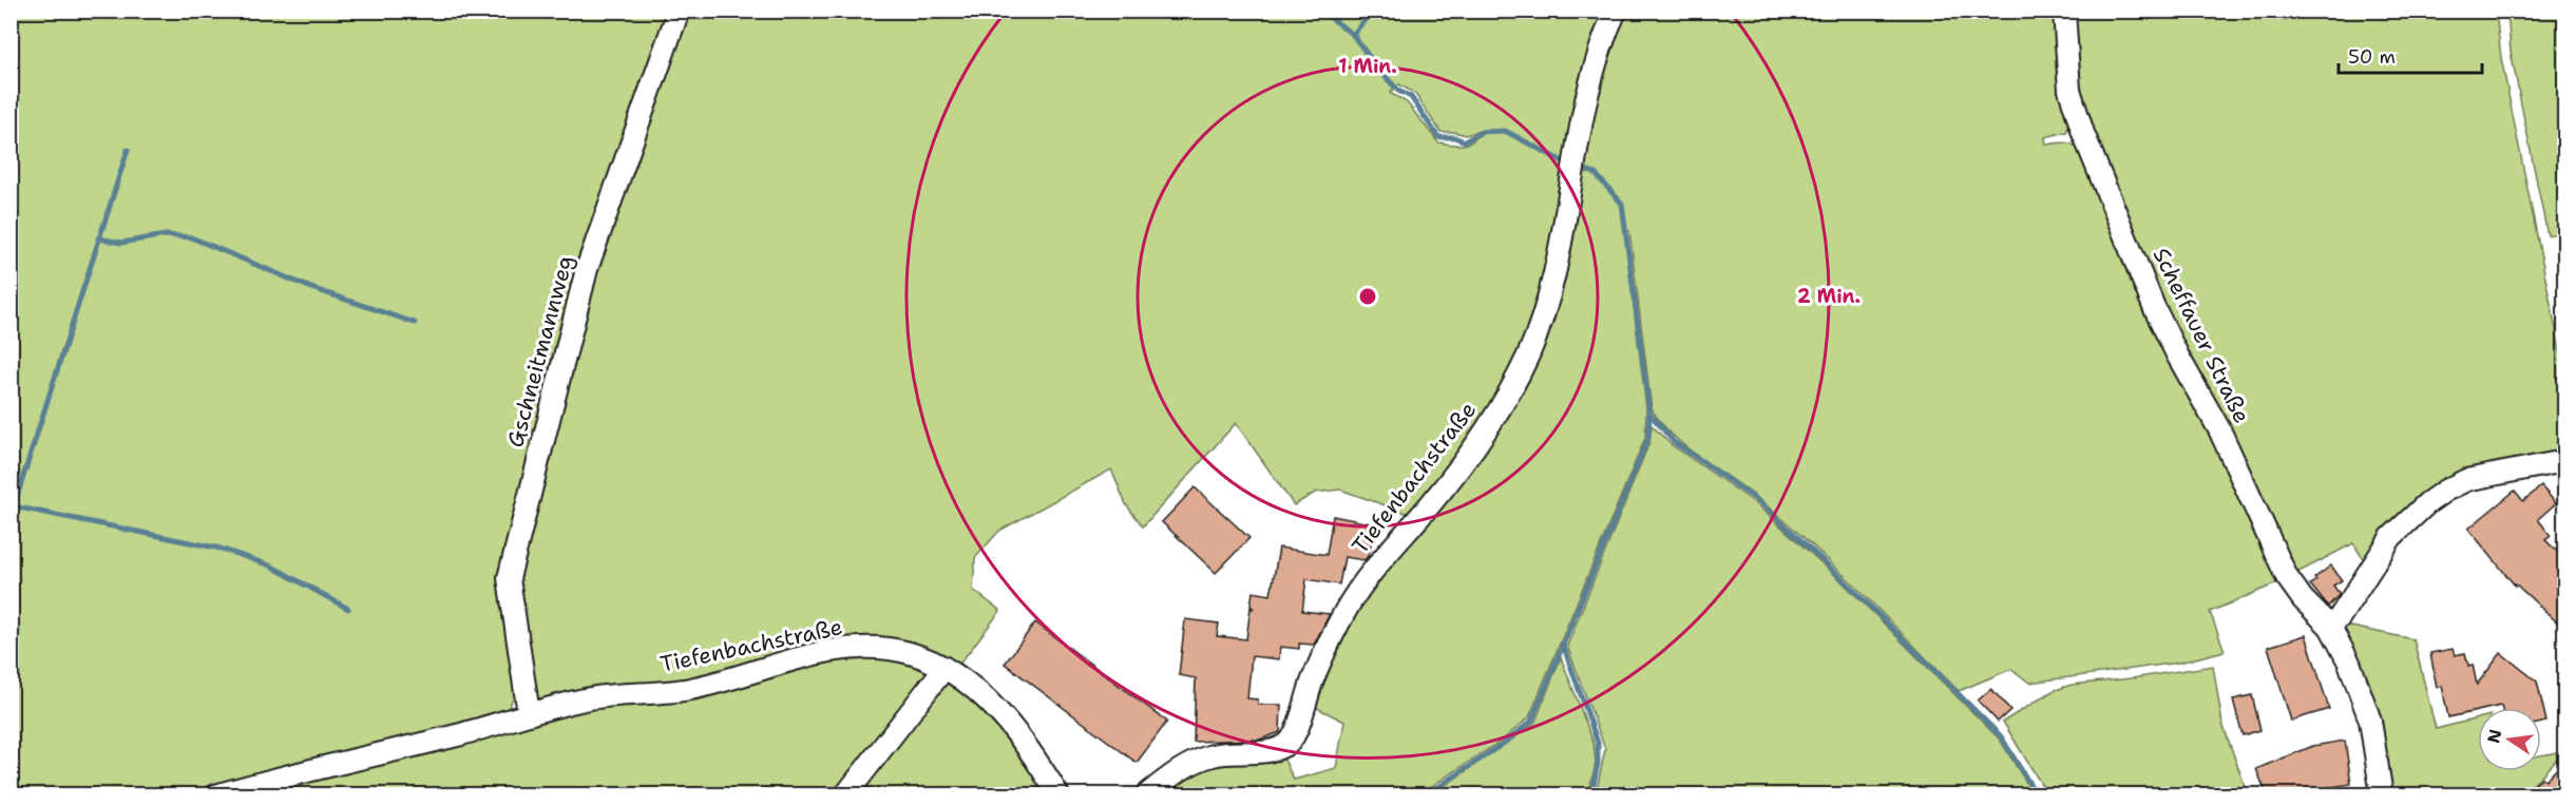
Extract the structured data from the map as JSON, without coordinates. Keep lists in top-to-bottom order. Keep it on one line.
{"streets":{"street":["Scheffauer Straße","Gschneitmannweg","Tiefenbachstraße"]},"crossings":[["Gschneitmannweg","Tiefenbachstraße"]],"scale_bar":"50 m","north":"left","rings":["1 Min.","2 Min."]}
